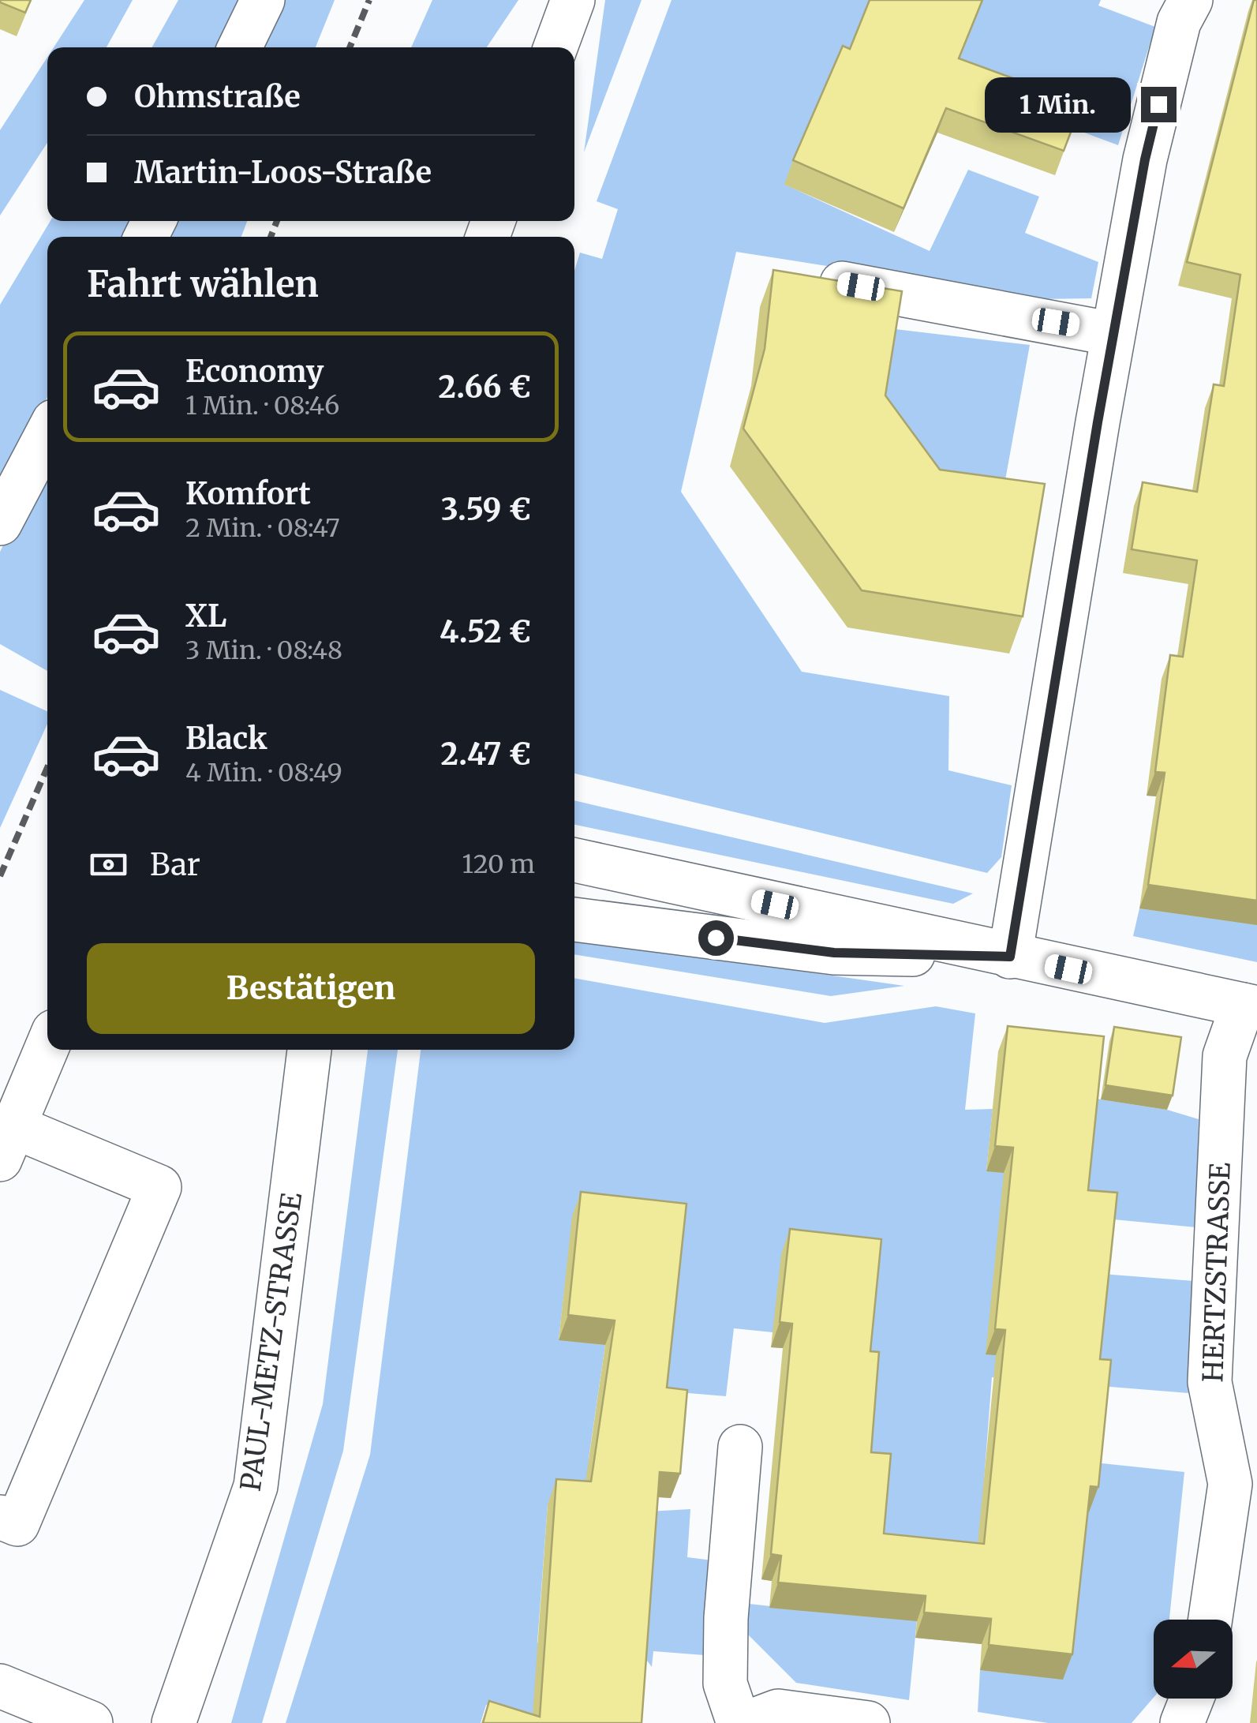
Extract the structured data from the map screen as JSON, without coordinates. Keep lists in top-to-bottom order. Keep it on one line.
{"streets":{"street":["HERTZSTRASSE","PAUL-METZ-STRASSE"]},"north":"left","page":{"banner":["Ohmstraße","Martin-Loos-Straße"],"bubble":"1 Min.","heading":"Fahrt wählen","list":[{"name":"Economy","note":"1 Min. · 08:46","value":"2.66 €"},{"name":"Komfort","note":"2 Min. · 08:47","value":"3.59 €"},{"name":"XL","note":"3 Min. · 08:48","value":"4.52 €"},{"name":"Black","note":"4 Min. · 08:49","value":"2.47 €"}],"pay":["Bar","120 m"],"buttons":"Bestätigen"}}
